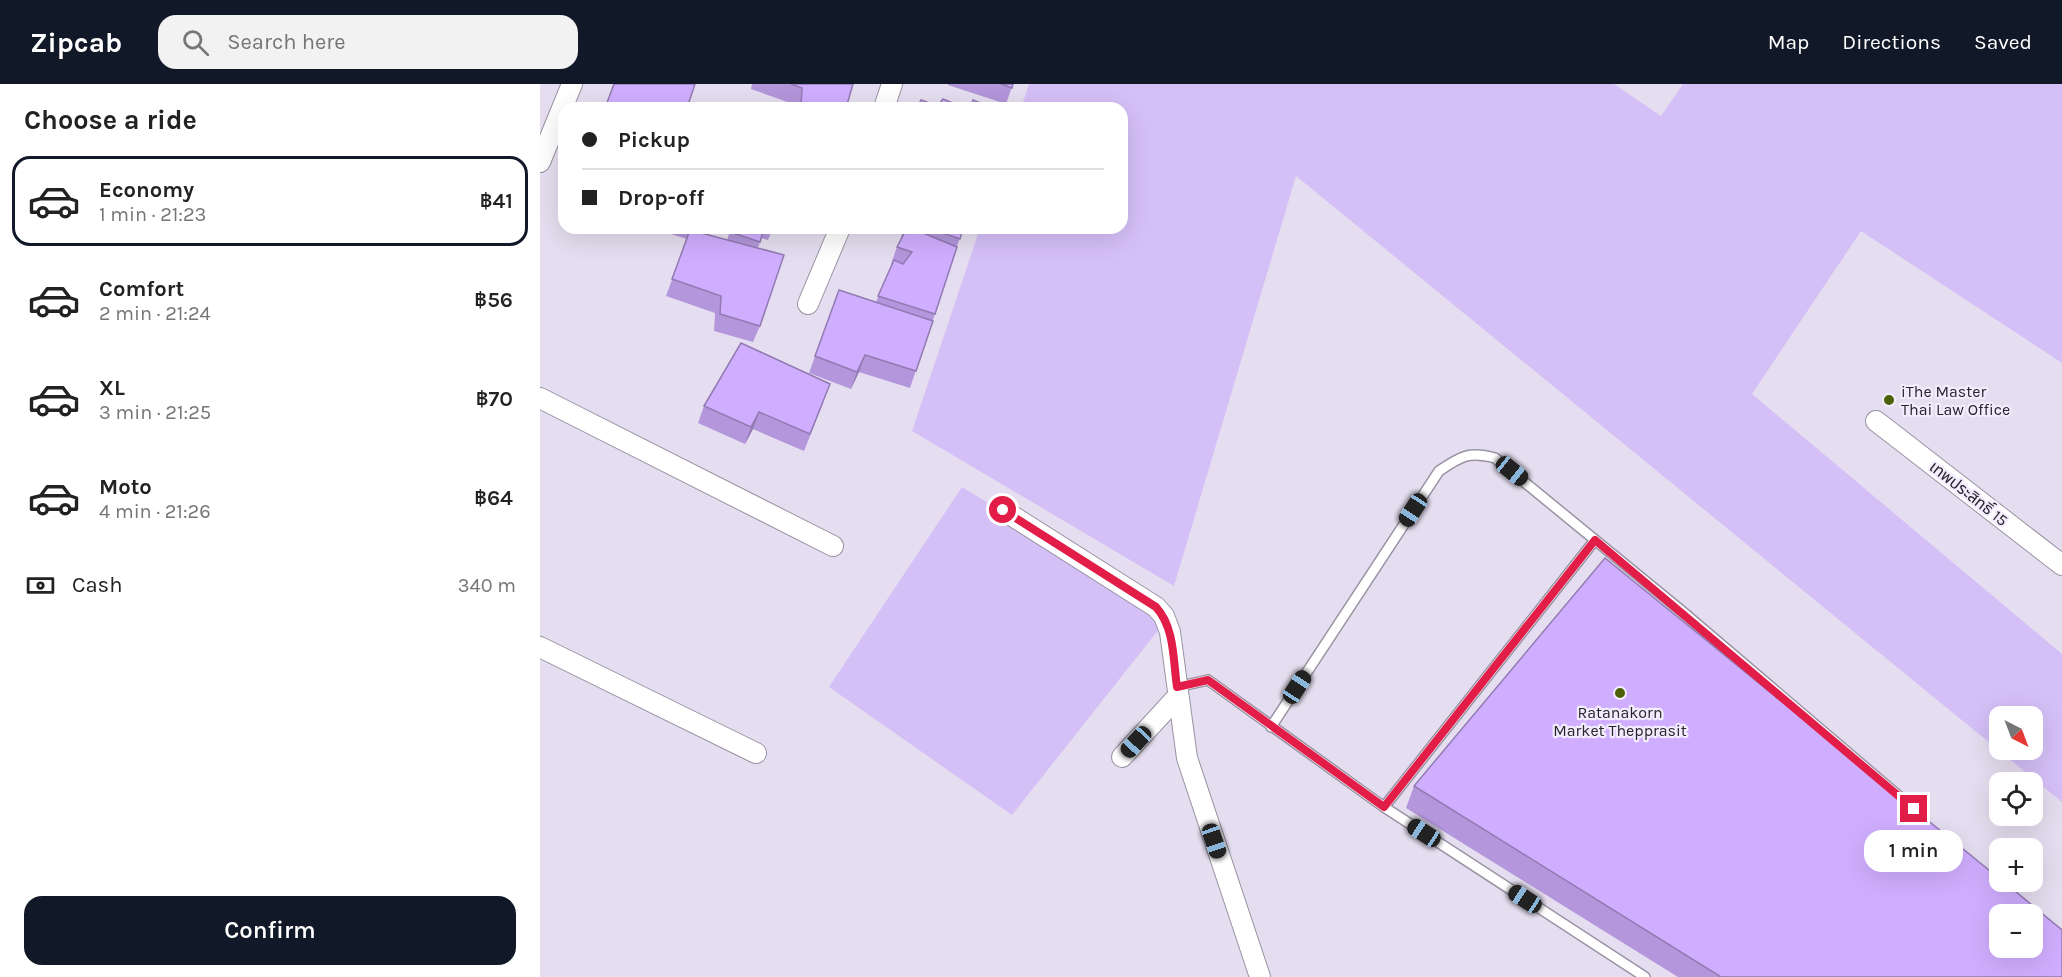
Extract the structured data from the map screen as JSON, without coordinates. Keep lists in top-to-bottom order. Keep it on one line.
{"streets":{"street":["เทพประสิทธิ์ 15"]},"places":["iThe Master Thai Law Office","Ratanakorn Market Thepprasit"],"north":"bottom right","page":{"header":"Zipcab","search":"Search here","nav":["Map","Directions","Saved"],"heading":"Choose a ride","banner":["Pickup","Drop-off"],"list":[{"name":"Economy","note":"1 min · 21:23","value":"฿41"},{"name":"Comfort","note":"2 min · 21:24","value":"฿56"},{"name":"XL","note":"3 min · 21:25","value":"฿70"},{"name":"Moto","note":"4 min · 21:26","value":"฿64"}],"pay":["Cash","340 m"],"map_buttons":["+","−"],"bubble":"1 min","buttons":"Confirm"}}
